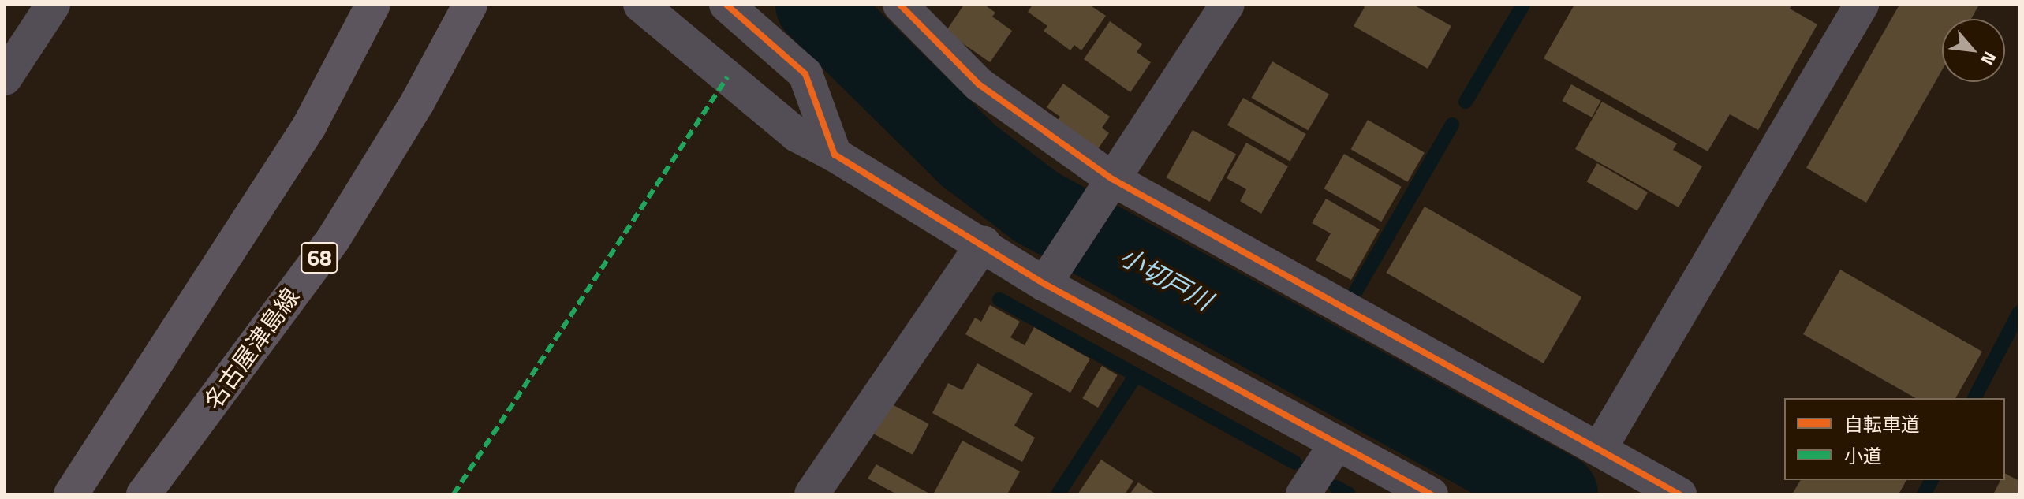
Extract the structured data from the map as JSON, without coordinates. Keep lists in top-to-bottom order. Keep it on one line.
{"streets":{"main road":["68","名古屋津島線"]},"water":["小切戸川"],"legend":["自転車道","小道"],"north":"bottom right"}
